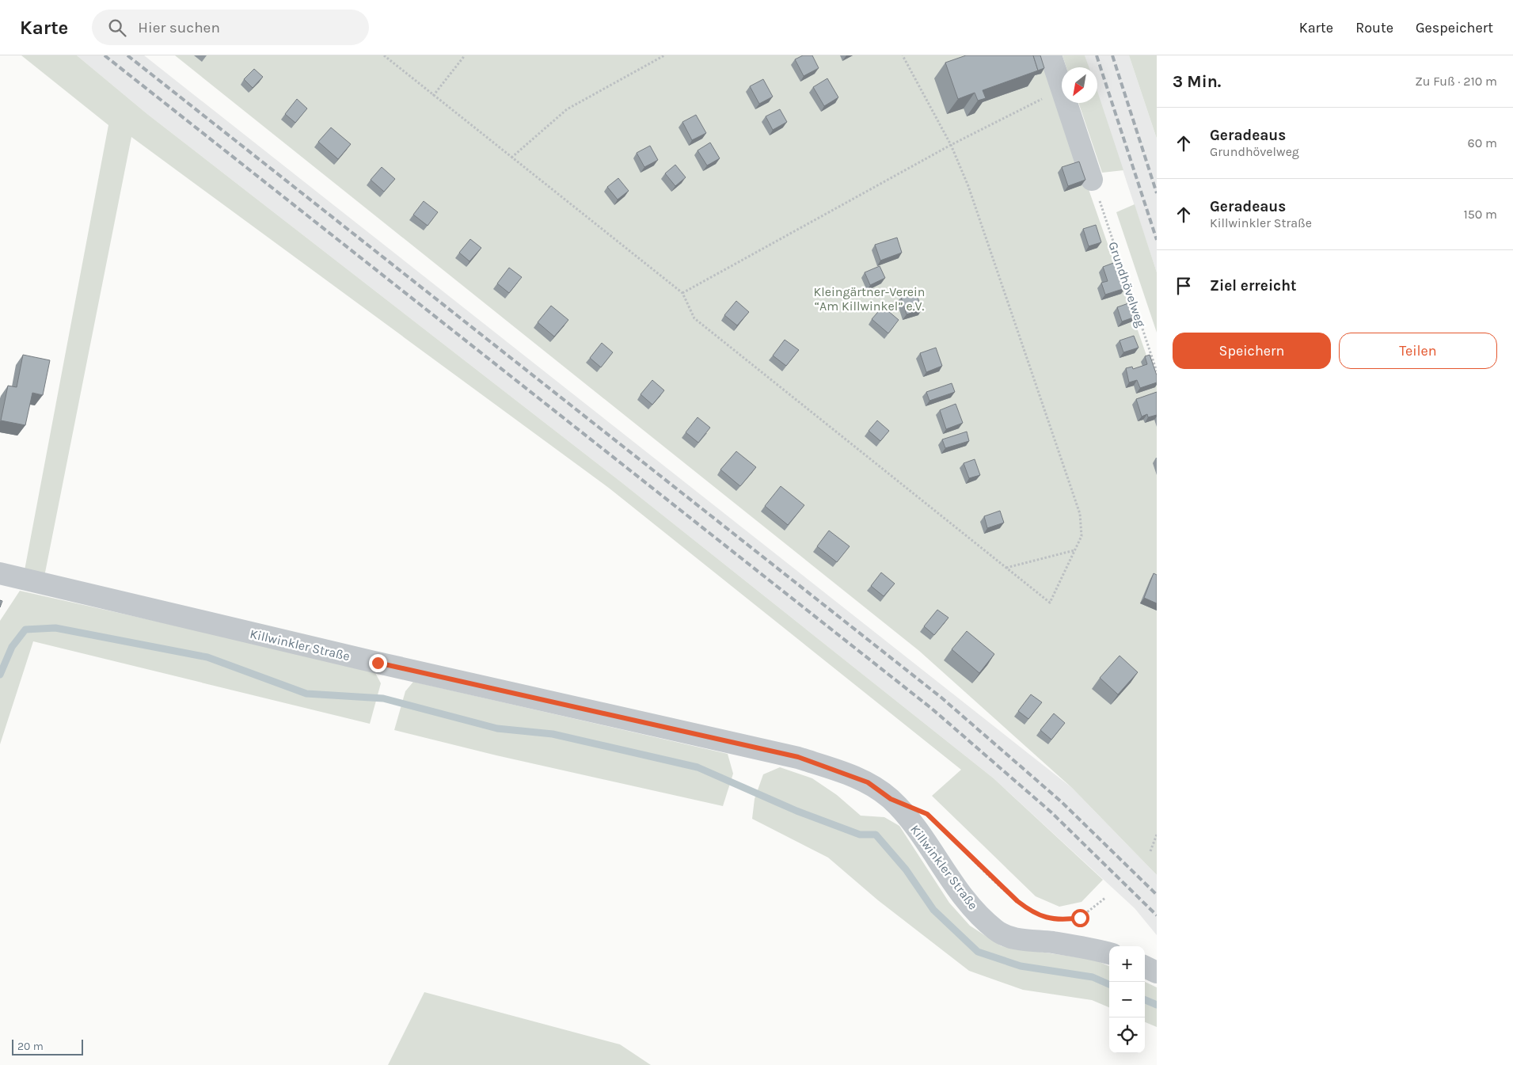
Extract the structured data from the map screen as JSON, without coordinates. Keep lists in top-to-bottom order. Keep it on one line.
{"streets":{"street":["Killwinkler Straße"],"path":["Grundhövelweg"]},"parks":["Kleingärtner-Verein “Am Killwinkel” e.V."],"scale_bar":"20 m","north":"bottom left","page":{"header":"Karte","search":"Hier suchen","nav":["Karte","Route","Gespeichert"],"heading":["3 Min.","Zu Fuß · 210 m"],"list":[["Geradeaus","Grundhövelweg","60 m"],["Geradeaus","Killwinkler Straße","150 m"],"Ziel erreicht"],"buttons":["Speichern","Teilen"],"map_buttons":["+","−"],"scale":"20 m"}}
